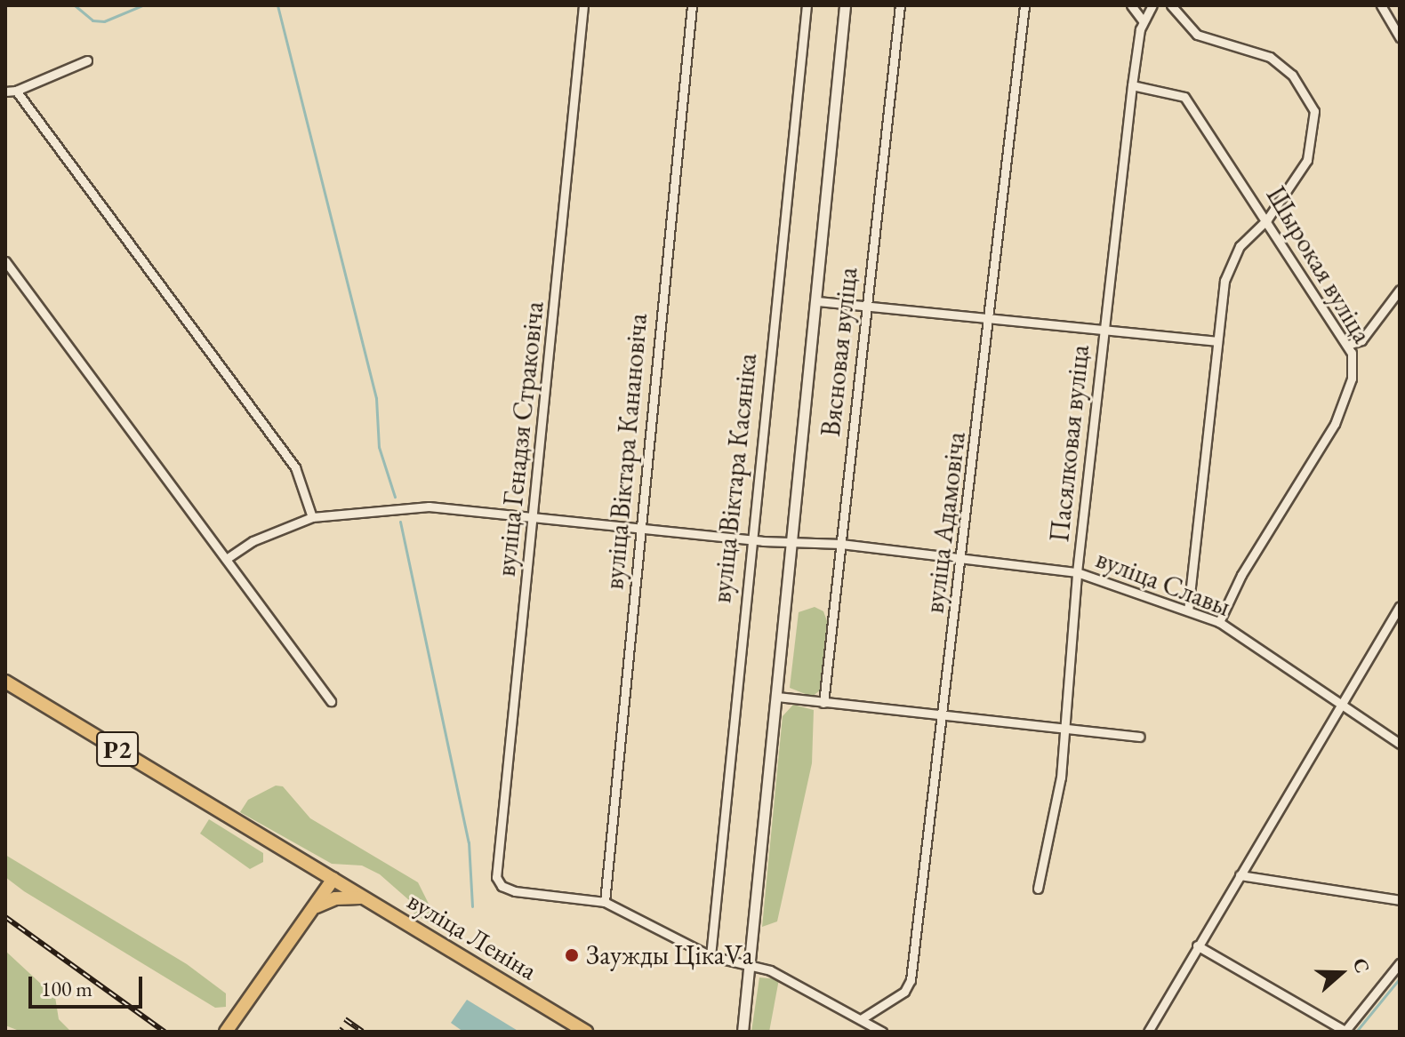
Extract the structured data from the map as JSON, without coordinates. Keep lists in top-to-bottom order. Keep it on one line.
{"streets":{"main road":["Р2","вуліца Леніна"],"street":["Шырокая вуліца","Вясновая вуліца","вуліца Генадзя Страковіча","Пасялковая вуліца","вуліца Віктара Канановіча","вуліца Віктара Касяніка","вуліца Адамовіча","вуліца Славы"]},"crossings":[["Шырокая вуліца","Пасялковая вуліца"],["Шырокая вуліца","вуліца Славы"],["Вясновая вуліца","вуліца Славы"],["вуліца Генадзя Страковіча","вуліца Віктара Канановіча"],["вуліца Генадзя Страковіча","вуліца Славы"],["Пасялковая вуліца","вуліца Славы"],["вуліца Віктара Канановіча","вуліца Славы"],["вуліца Віктара Касяніка","вуліца Славы"],["вуліца Адамовіча","вуліца Славы"],["Р2","вуліца Леніна"]],"places":["Заужды ЦікаVа"],"scale_bar":"100 m","north":"right"}
